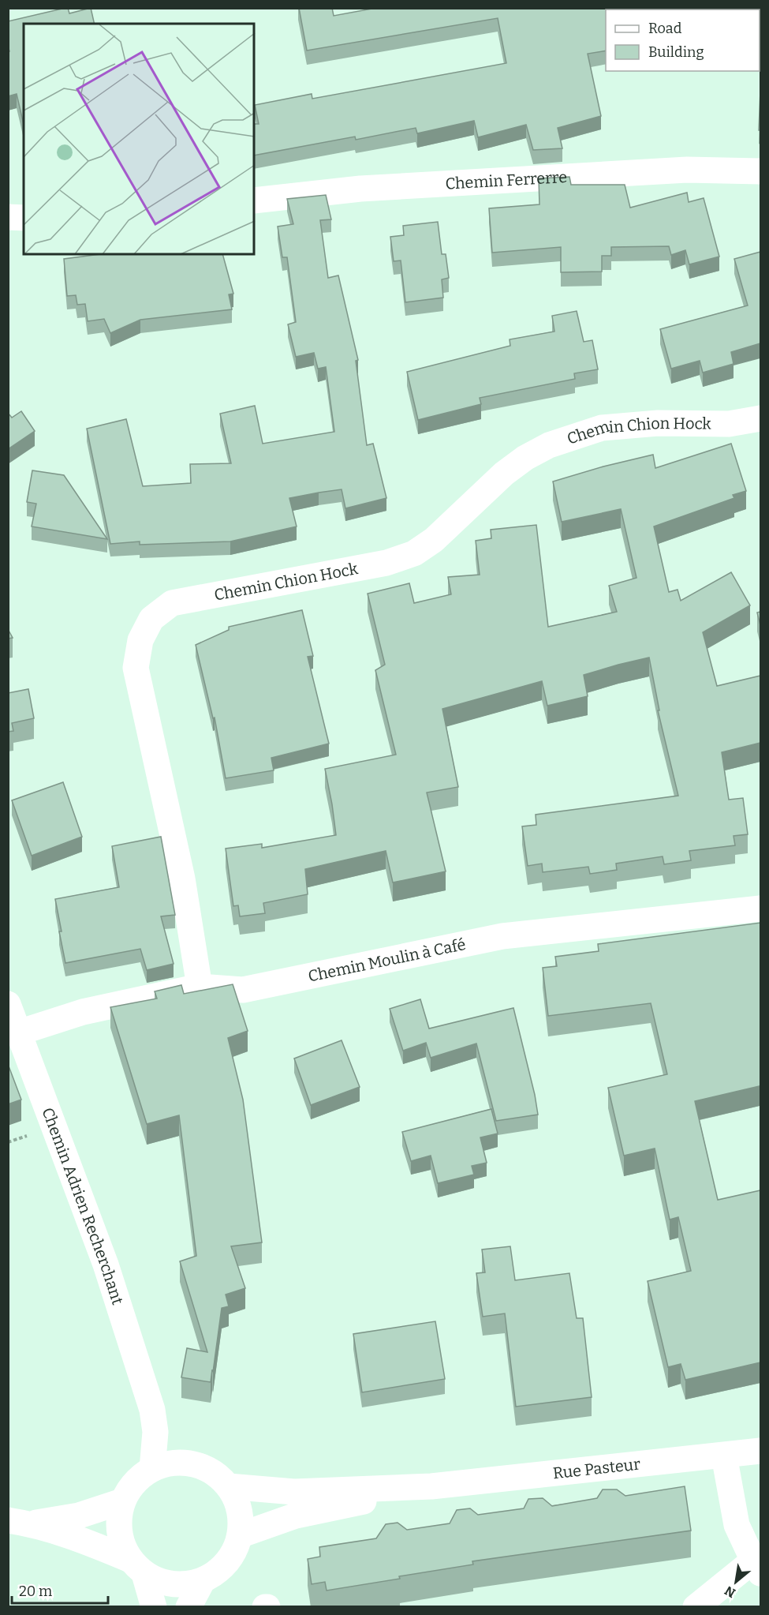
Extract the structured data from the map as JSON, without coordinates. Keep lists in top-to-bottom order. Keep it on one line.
{"streets":{"street":["Chemin Ferrerre","Chemin Chion Hock","Chemin Moulin à Café","Chemin Adrien Recherchant","Rue Pasteur"]},"crossings":[["Chemin Chion Hock","Chemin Moulin à Café"],["Chemin Moulin à Café","Chemin Adrien Recherchant"],["Chemin Adrien Recherchant","Rue Pasteur"]],"legend":["Road","Building"],"scale_bar":"20 m","north":"bottom left"}
